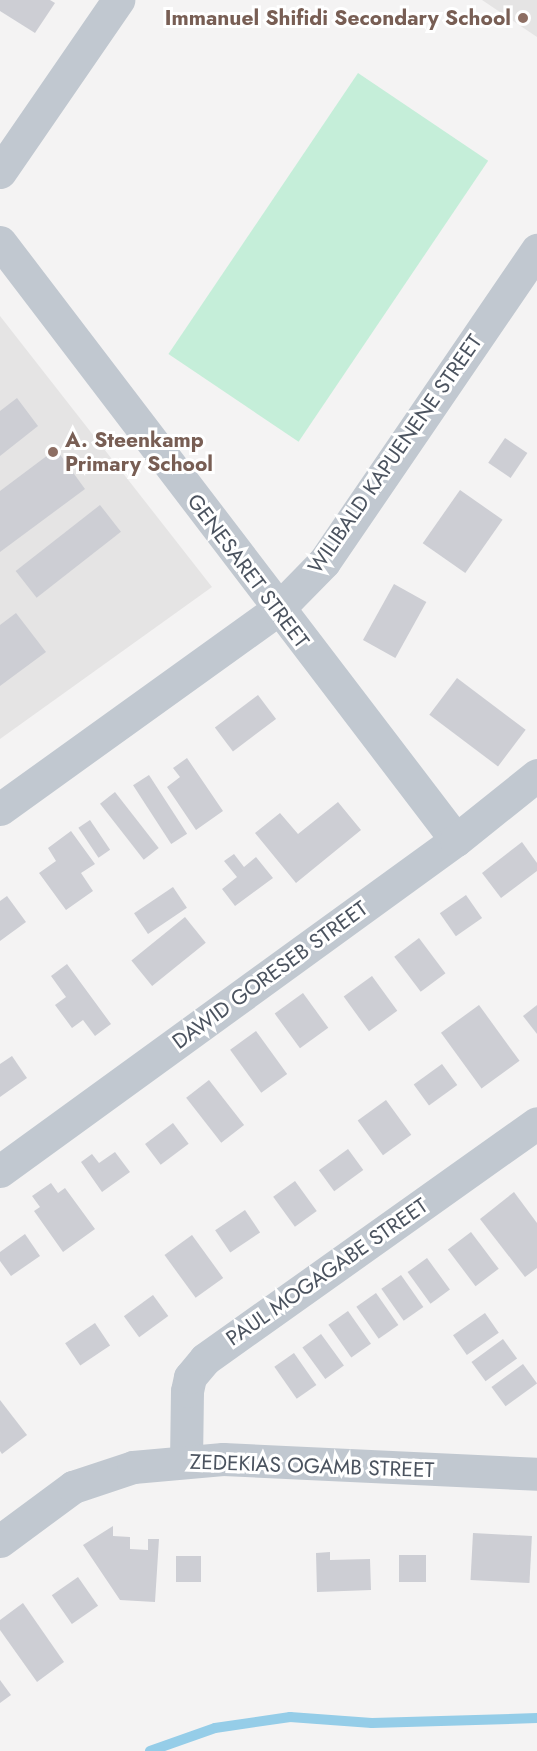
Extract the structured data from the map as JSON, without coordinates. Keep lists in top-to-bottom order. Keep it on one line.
{"streets":{"street":["WILIBALD KAPUENENE STREET","GENESARET STREET","DAWID GORESEB STREET","PAUL MOGAGABE STREET","ZEDEKIAS OGAMB STREET"]},"crossings":[["WILIBALD KAPUENENE STREET","GENESARET STREET"],["GENESARET STREET","DAWID GORESEB STREET"],["PAUL MOGAGABE STREET","ZEDEKIAS OGAMB STREET"]],"places":["Immanuel Shifidi Secondary School","A. Steenkamp Primary School"]}
